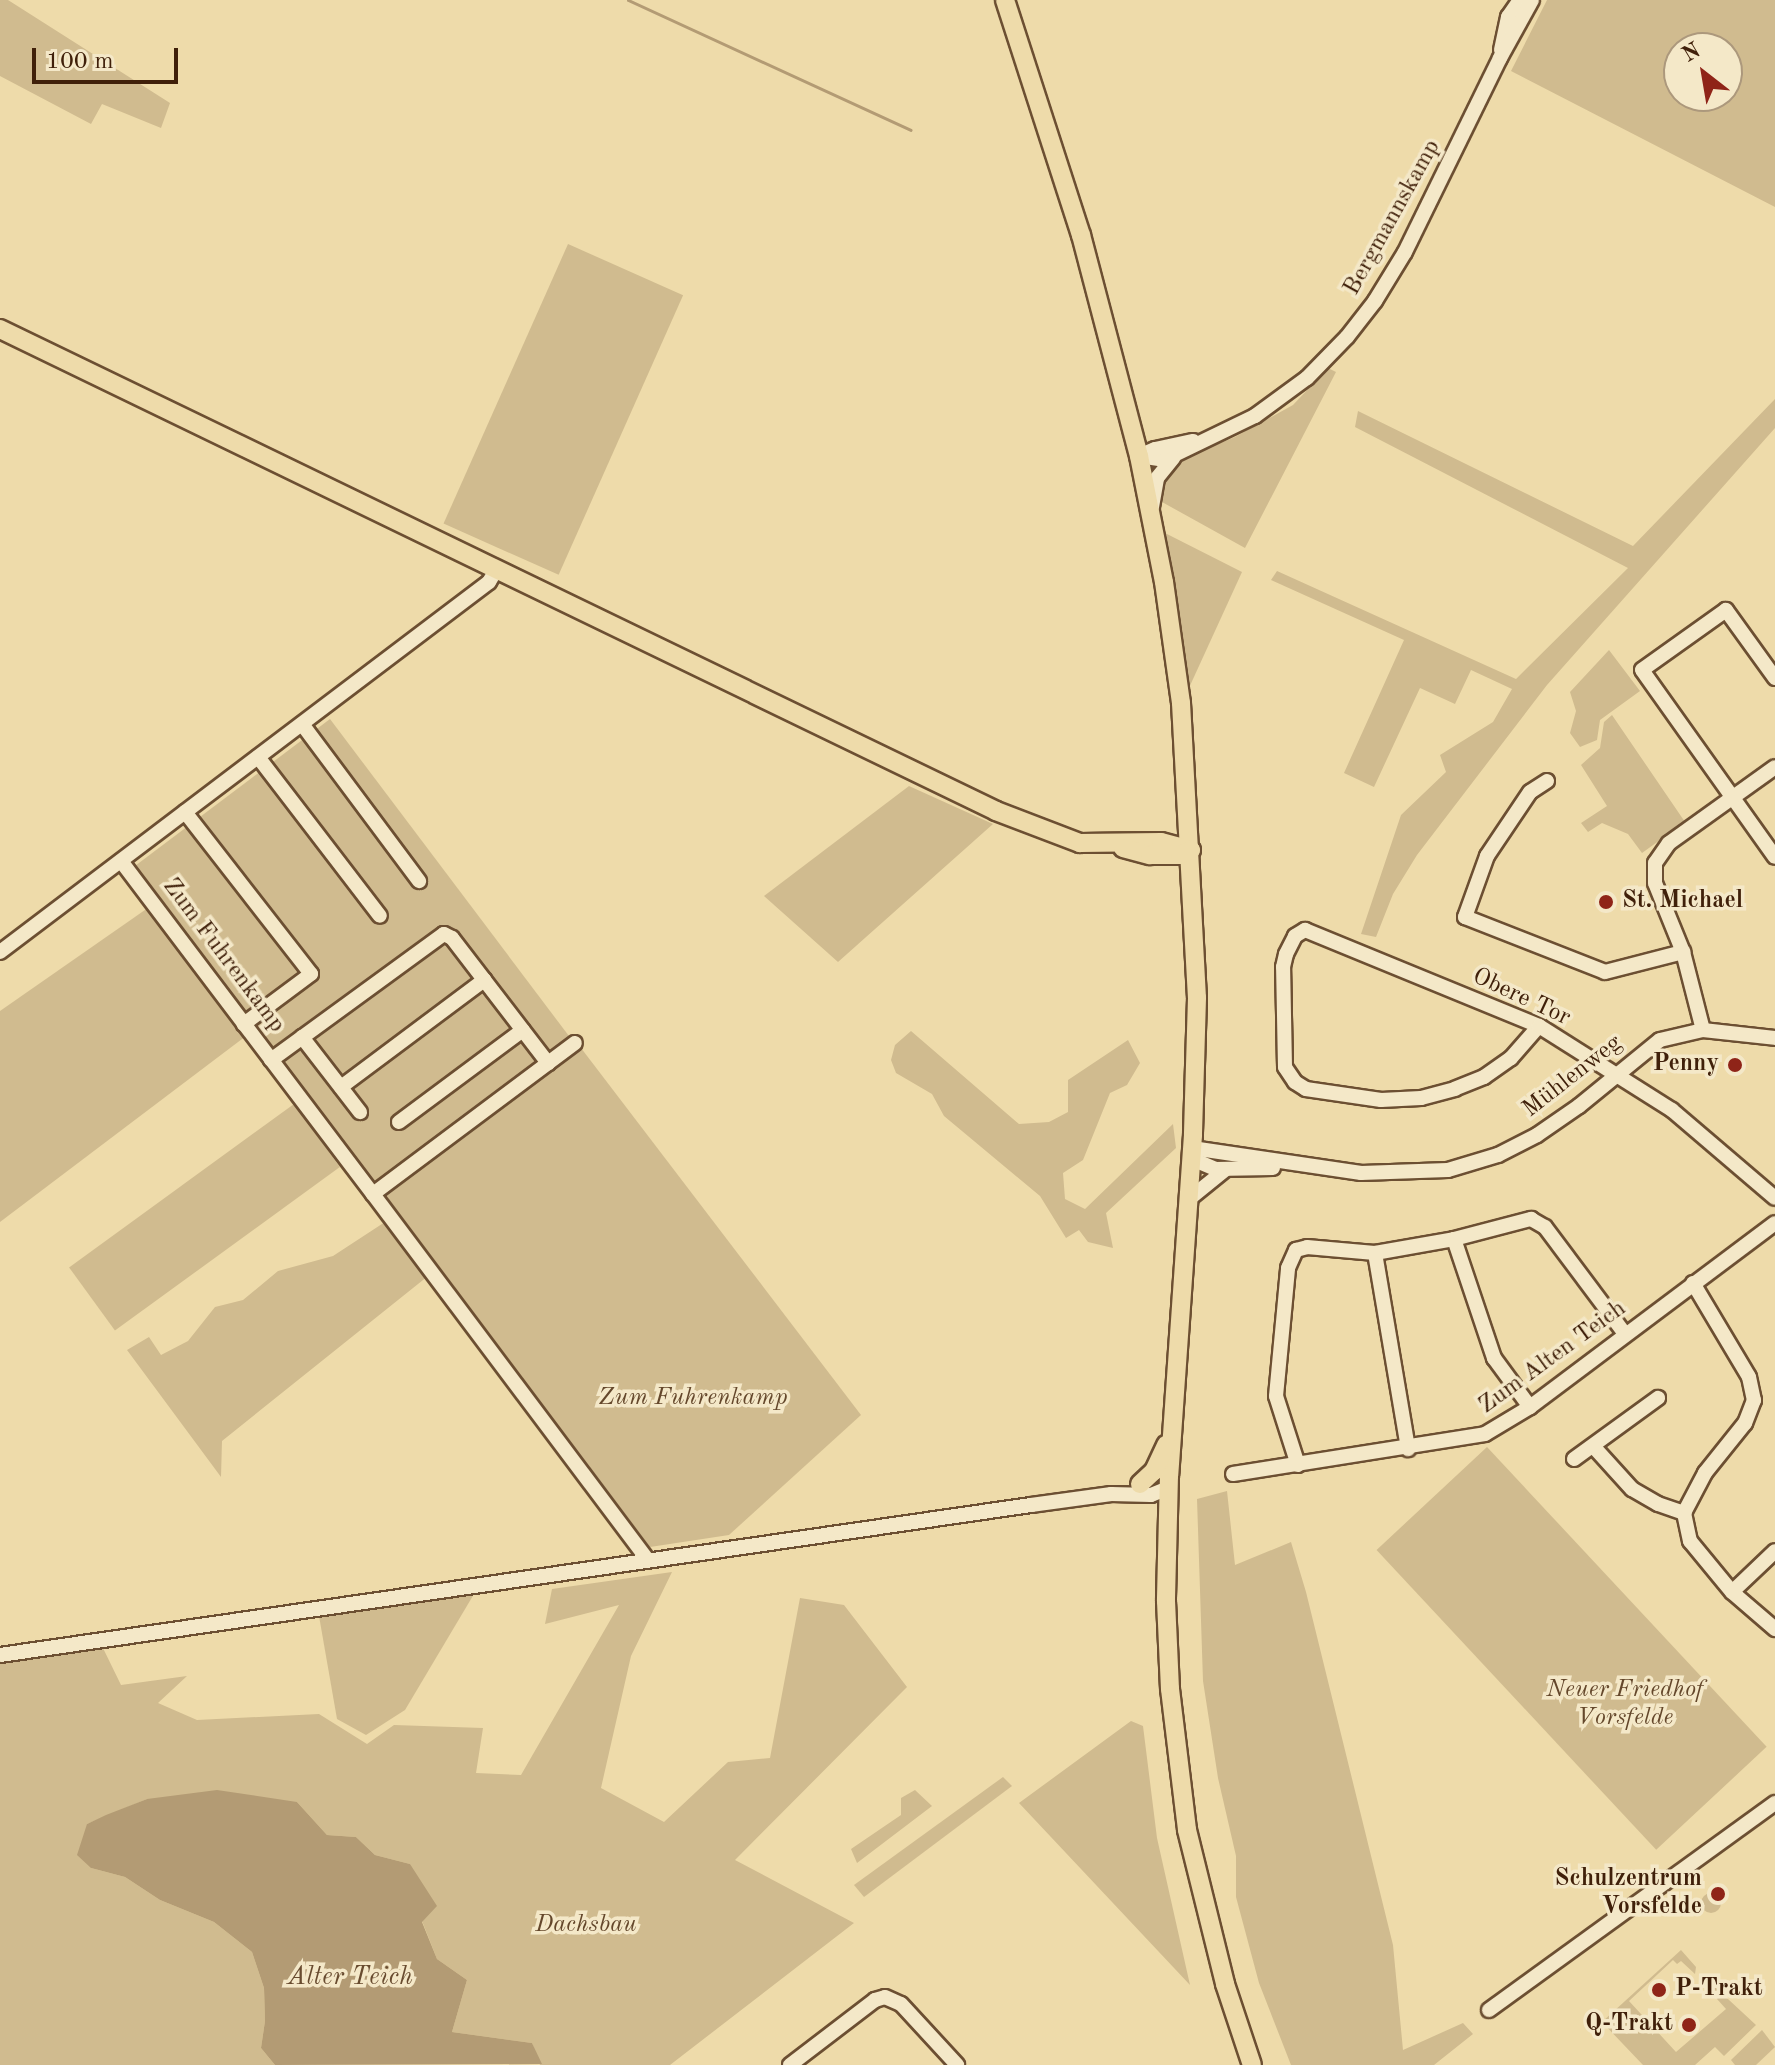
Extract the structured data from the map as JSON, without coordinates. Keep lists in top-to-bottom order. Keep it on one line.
{"streets":{"street":["Bergmannskamp","Zum Fuhrenkamp","Obere Tor","Mühlenweg","Zum Alten Teich"]},"crossings":[["Obere Tor","Mühlenweg"]],"water":["Alter Teich"],"parks":["Zum Fuhrenkamp","Neuer Friedhof Vorsfelde","Dachsbau"],"places":["St. Michael","Penny","Schulzentrum Vorsfelde","P-Trakt","Q-Trakt"],"scale_bar":"100 m","north":"top left"}
